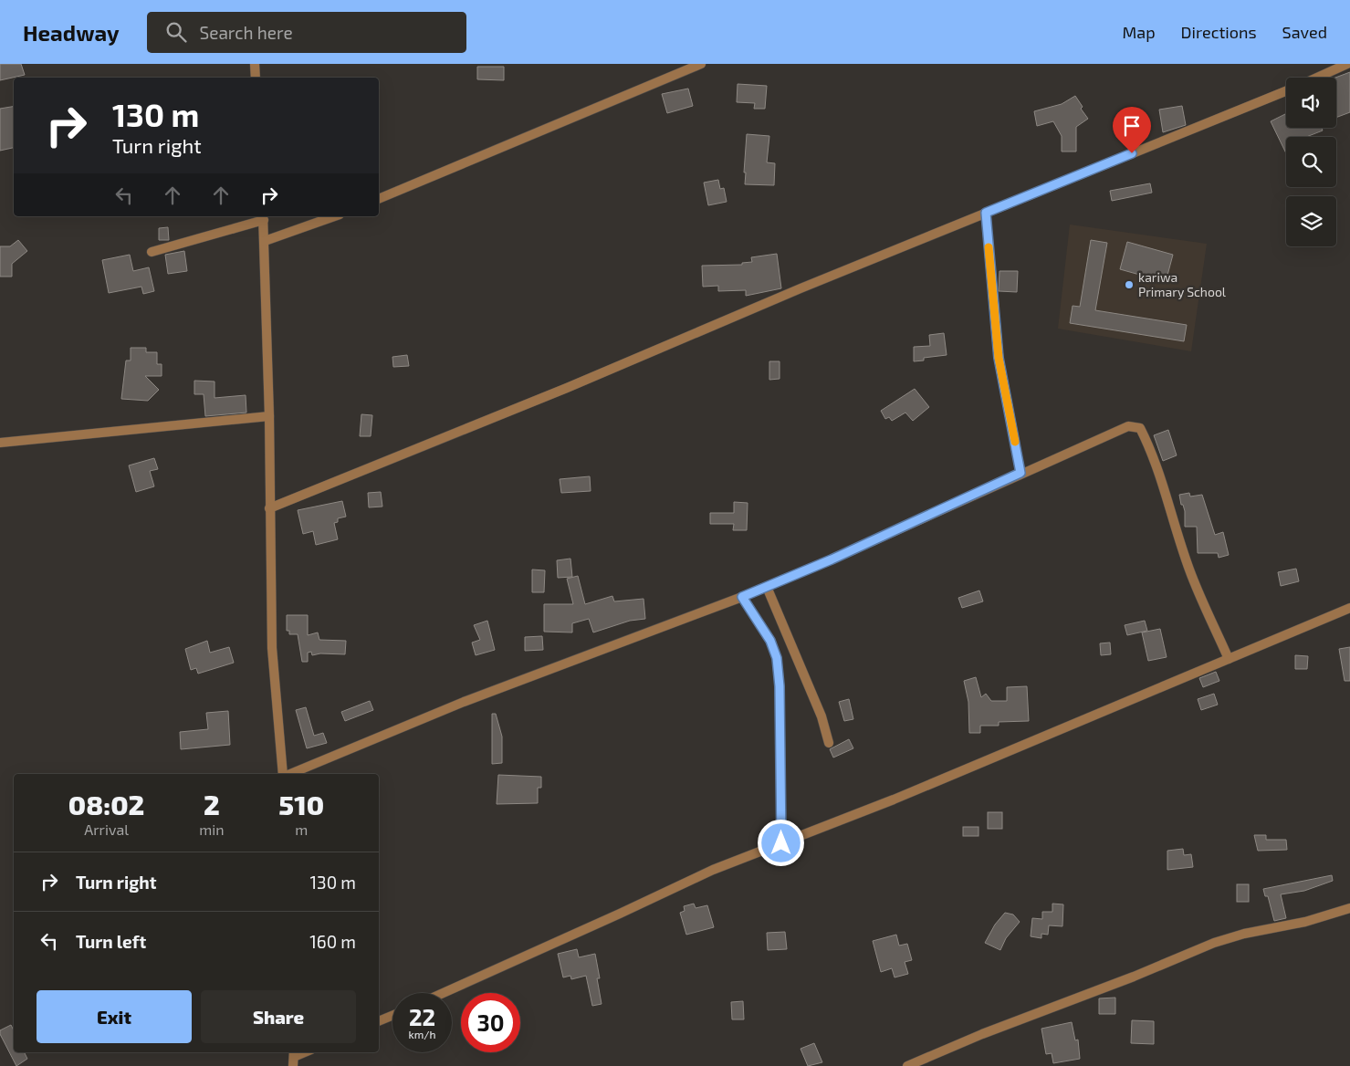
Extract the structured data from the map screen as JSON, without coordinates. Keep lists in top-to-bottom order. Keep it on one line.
{"places":["kariwa Primary School"],"page":{"header":"Headway","search":"Search here","nav":["Map","Directions","Saved"],"turn":["130 m","Turn right"],"eta":["08:02","Arrival","2","min","510","m"],"list":[{"name":"Turn right","value":"130 m"},{"name":"Turn left","value":"160 m"}],"buttons":["Exit","Share"],"speed":"22 km/h","limit":"30"}}
